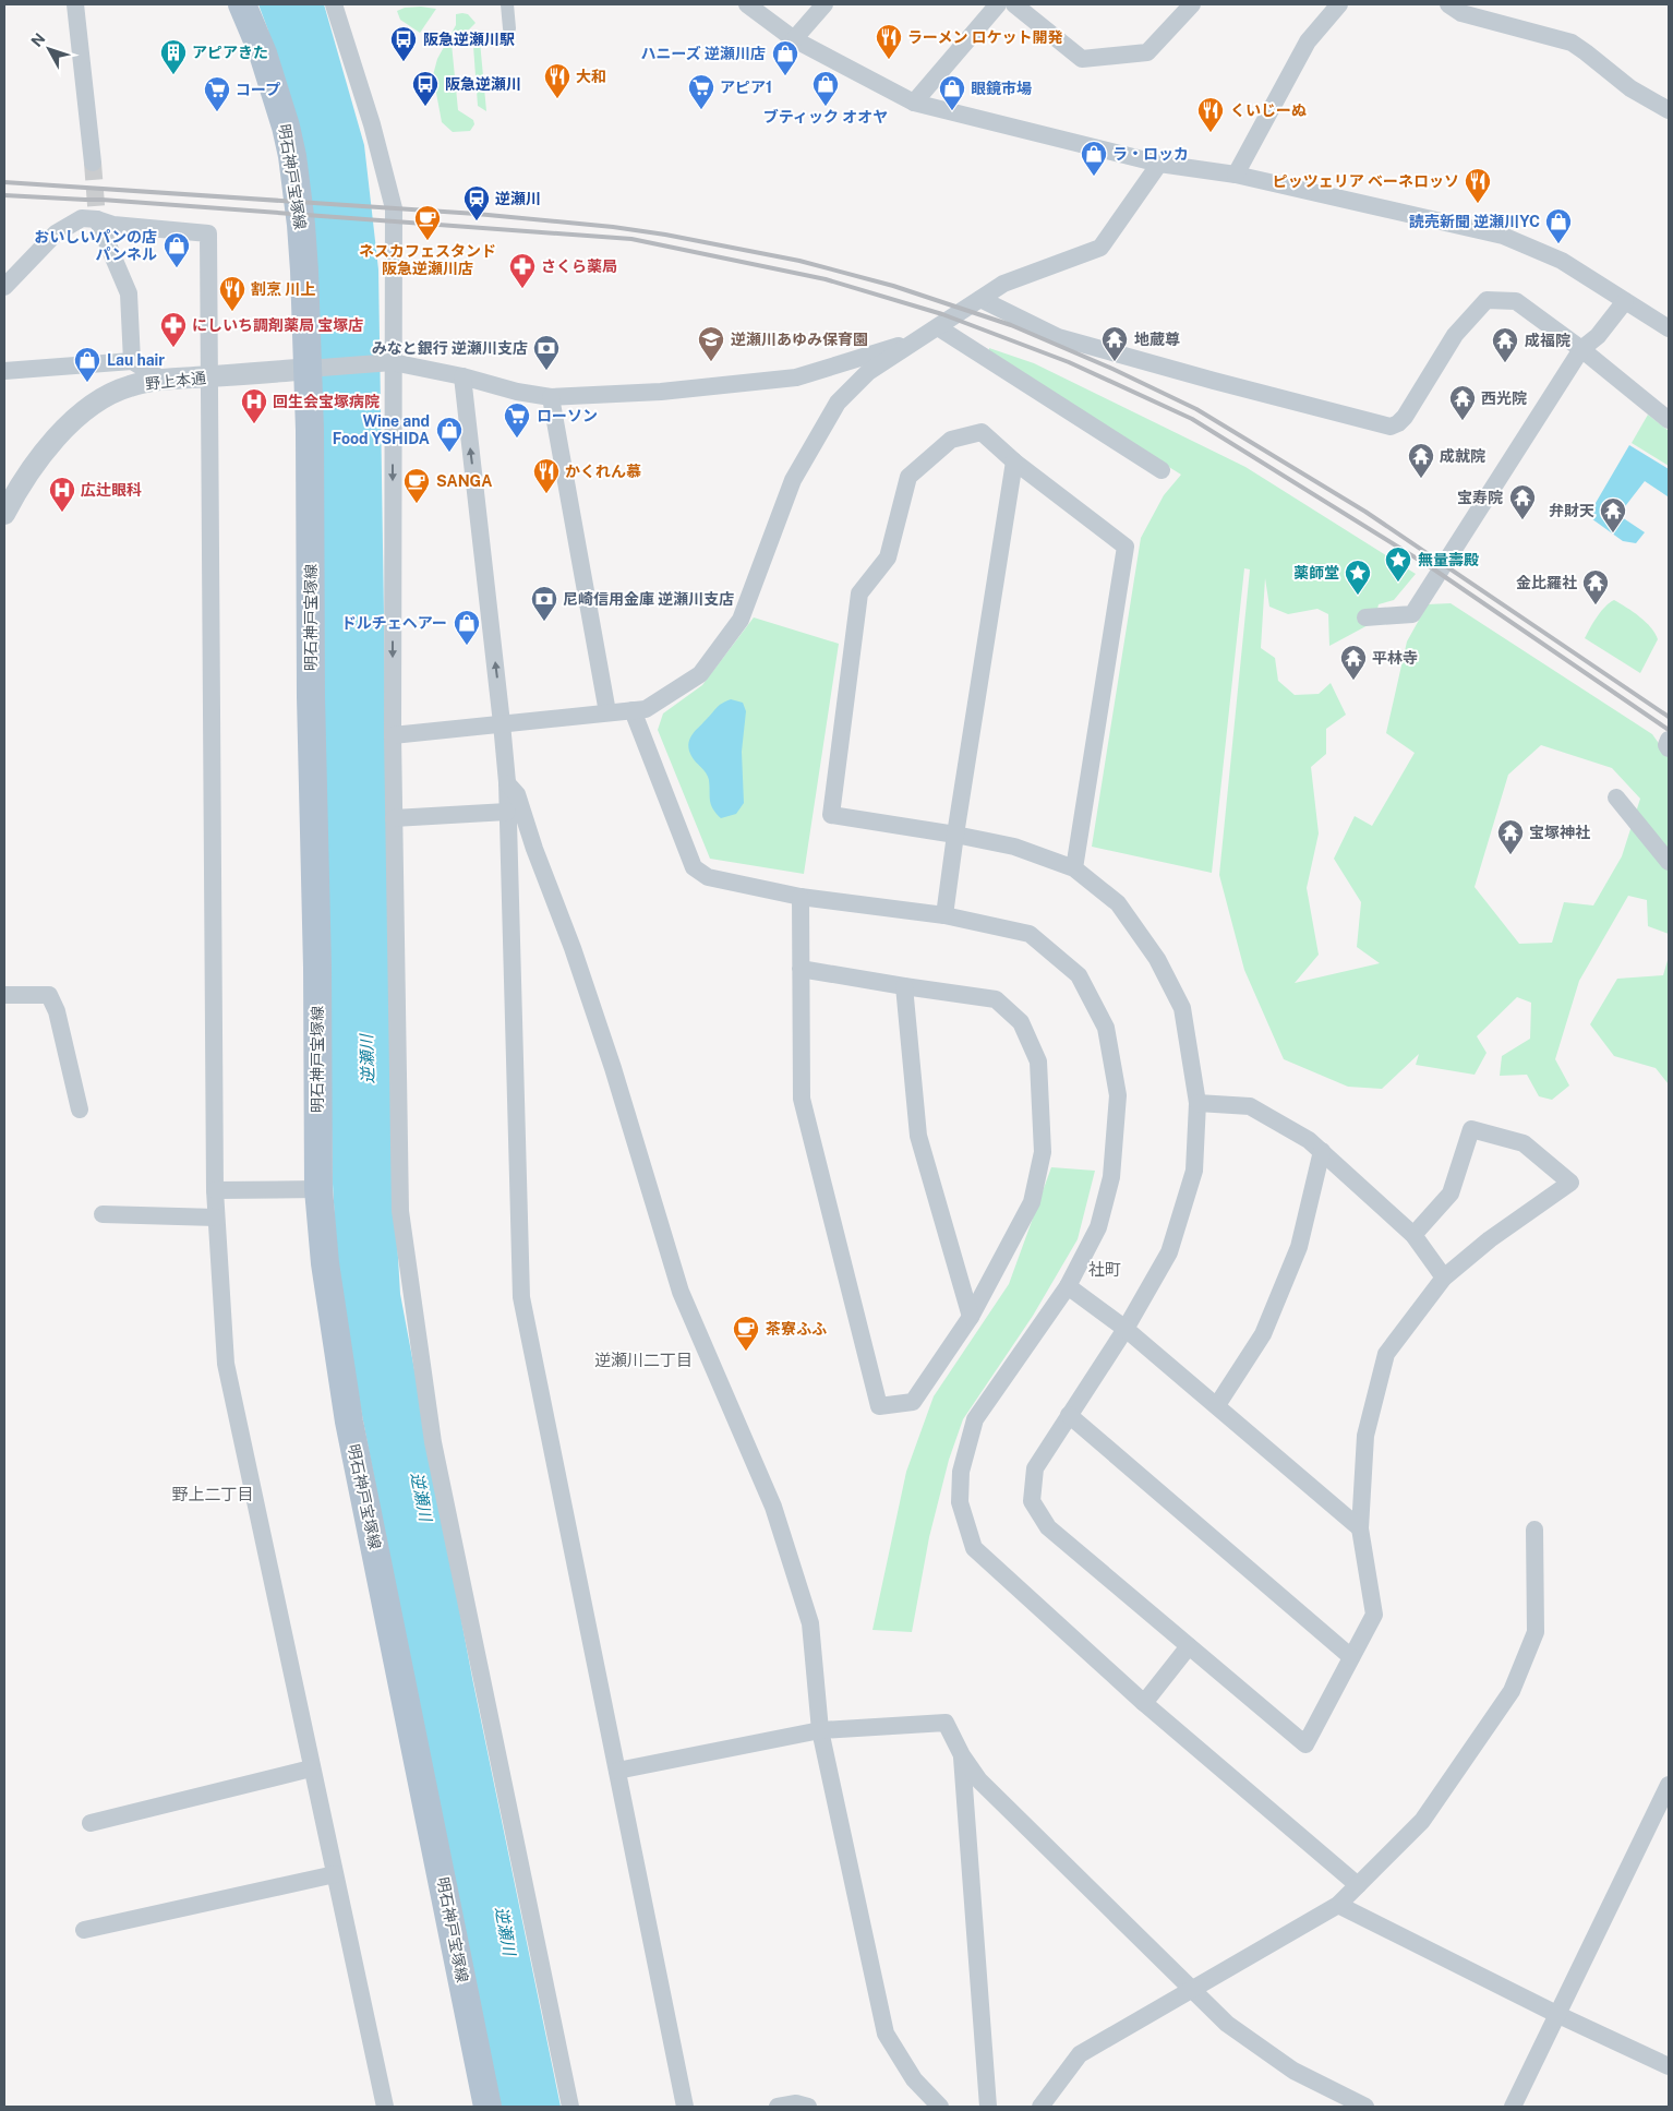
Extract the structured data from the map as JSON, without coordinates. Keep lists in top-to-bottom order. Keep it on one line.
{"streets":{"main road":["明石神戸宝塚線"],"street":["野上本通"]},"crossings":[["明石神戸宝塚線","野上本通"]],"districts":["社町","逆瀬川二丁目","野上二丁目"],"water":["逆瀬川"],"places":{"restaurant":["ラーメン ロケット開発","大和","くいじーぬ","ピッツェリア ベーネロッソ","割烹 川上","かくれん慕"],"bus stop":["阪急逆瀬川駅","阪急逆瀬川"],"building":["アピアきた"],"shop":["ハニーズ 逆瀬川店","ブティック オオヤ","眼鏡市場","ラ・ロッカ","読売新聞 逆瀬川YC","おいしいパンの店 パンネル","Lau hair","Wine and Food YSHIDA","ドルチェヘアー"],"supermarket":["アピア1","コープ","ローソン"],"station":["逆瀬川"],"cafe":["ネスカフェスタンド 阪急逆瀬川店","SANGA","茶寮ふふ"],"pharmacy":["さくら薬局","にしいち調剤薬局 宝塚店"],"school or university":["逆瀬川あゆみ保育園"],"temple":["地蔵尊","成福院","西光院","成就院","宝寿院","弁財天","金比羅社","平林寺","宝塚神社"],"bank":["みなと銀行 逆瀬川支店","尼崎信用金庫 逆瀬川支店"],"hospital":["回生会宝塚病院","広辻眼科"],"place":["無量壽殿","薬師堂"]},"north":"top left"}
